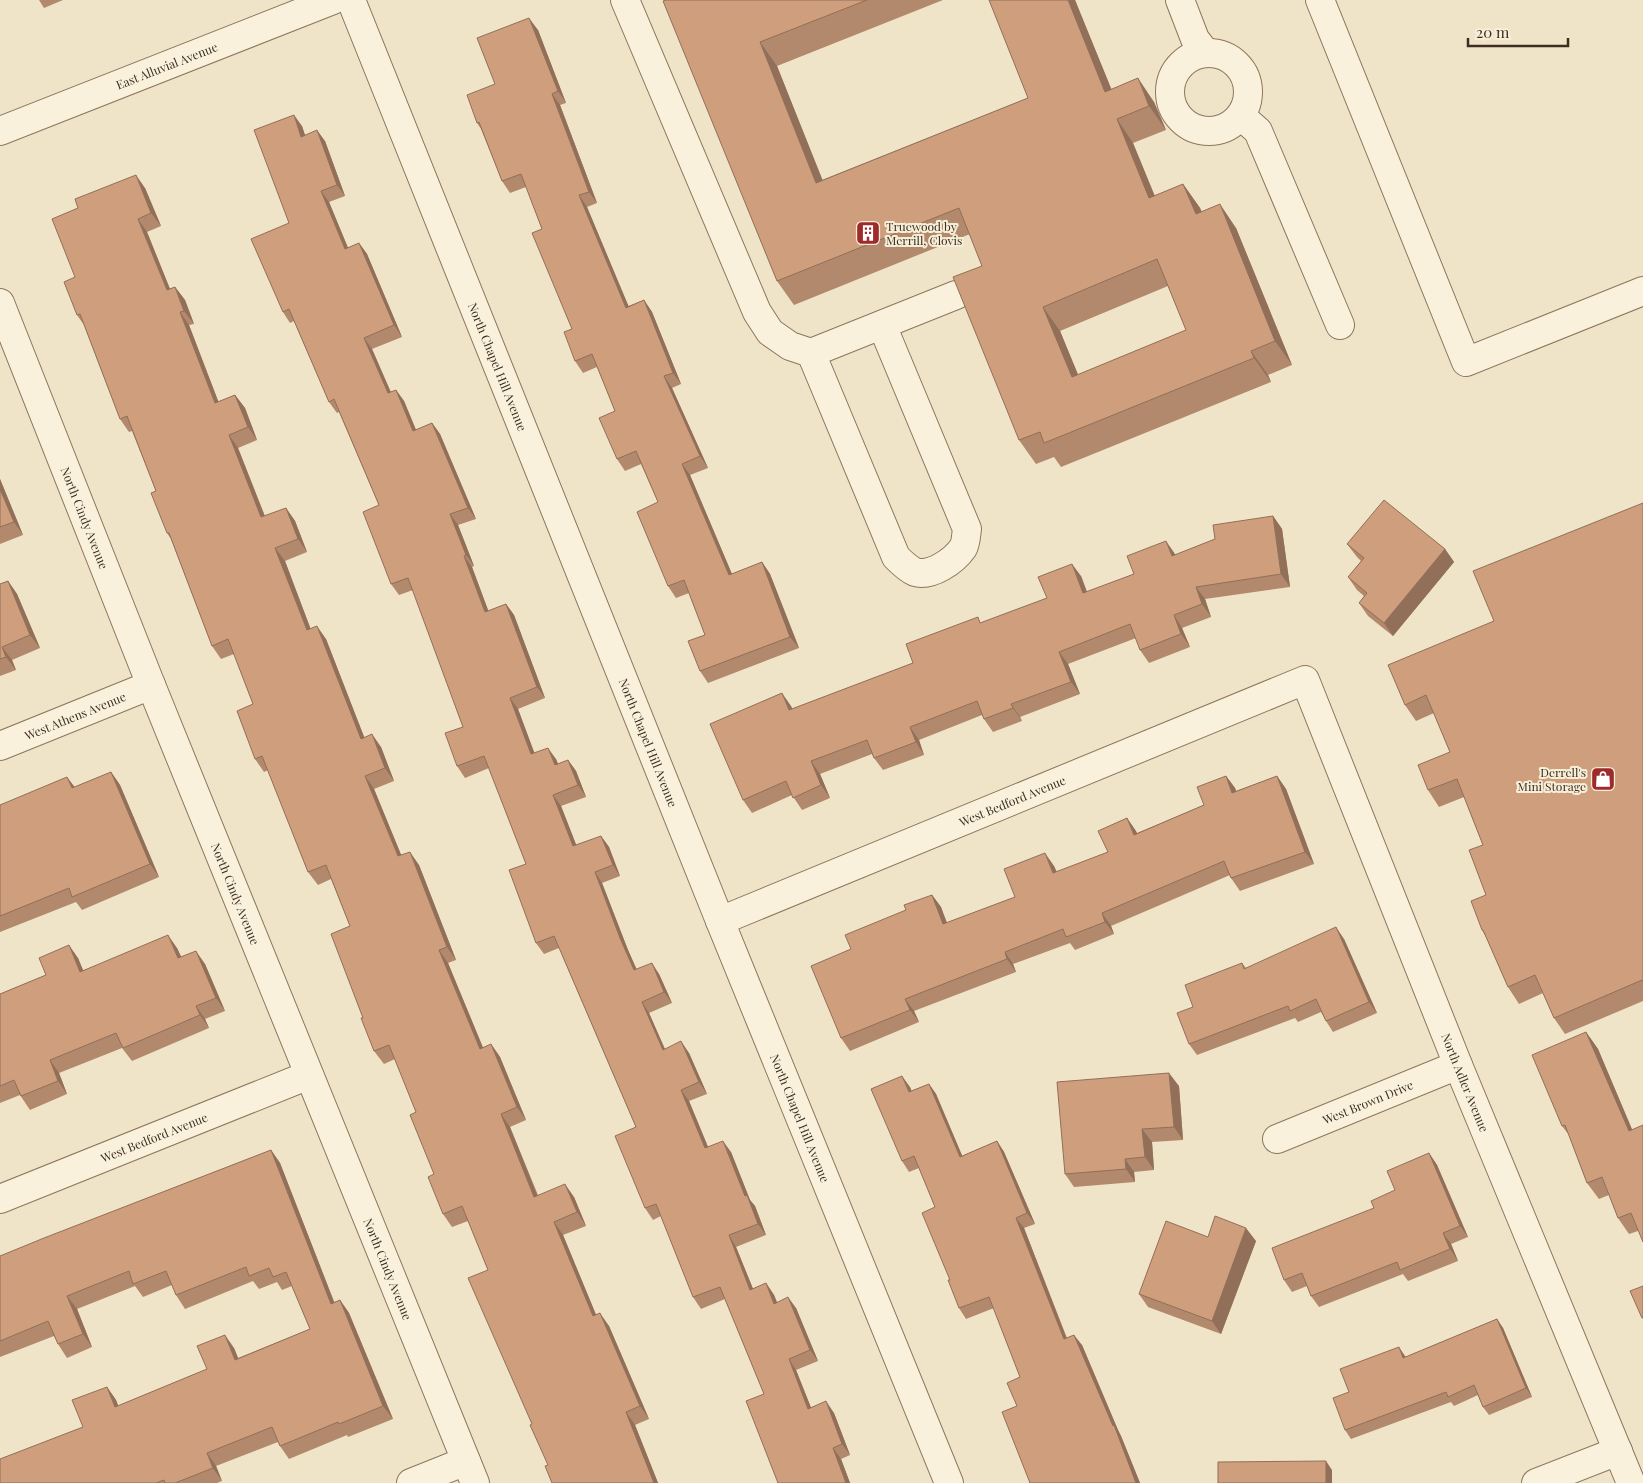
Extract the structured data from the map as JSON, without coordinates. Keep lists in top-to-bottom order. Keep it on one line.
{"streets":{"street":["East Alluvial Avenue","North Chapel Hill Avenue","North Cindy Avenue","West Athens Avenue","West Bedford Avenue","North Adler Avenue","West Brown Drive"]},"crossings":[["North Chapel Hill Avenue","West Bedford Avenue"],["North Cindy Avenue","West Athens Avenue"],["North Cindy Avenue","West Bedford Avenue"],["West Bedford Avenue","North Adler Avenue"],["North Adler Avenue","West Brown Drive"]],"places":{"building":["Truewood by Merrill, Clovis"],"shop":["Derrell's Mini Storage"]},"scale_bar":"20 m"}
